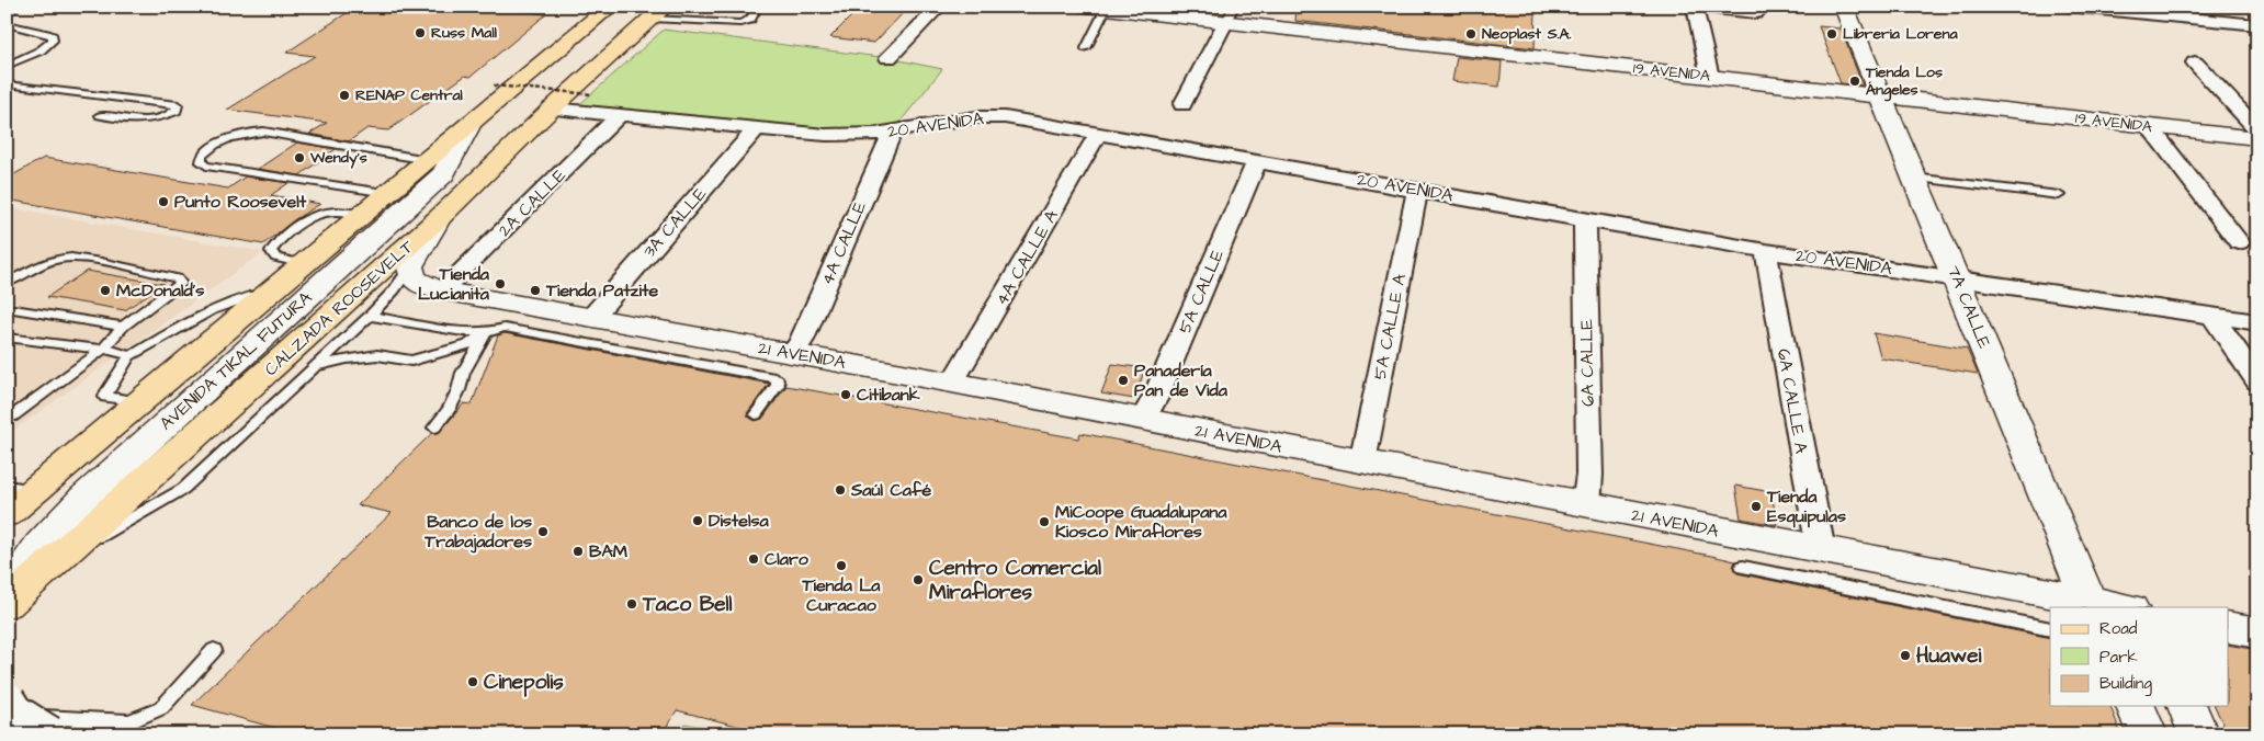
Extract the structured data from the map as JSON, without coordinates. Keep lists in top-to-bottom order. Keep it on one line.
{"streets":{"highway":["CALZADA ROOSEVELT"],"street":["19 AVENIDA","20 AVENIDA","2A CALLE","3A CALLE","4A CALLE","4A CALLE A","5A CALLE","7A CALLE","5A CALLE A","21 AVENIDA","AVENIDA TIKAL FUTURA","6A CALLE","6A CALLE A"]},"crossings":[["19 AVENIDA","7A CALLE"],["20 AVENIDA","2A CALLE"],["20 AVENIDA","3A CALLE"],["20 AVENIDA","4A CALLE"],["20 AVENIDA","4A CALLE A"],["20 AVENIDA","5A CALLE"],["20 AVENIDA","7A CALLE"],["20 AVENIDA","CALZADA ROOSEVELT"],["20 AVENIDA","5A CALLE A"],["20 AVENIDA","6A CALLE"],["20 AVENIDA","6A CALLE A"],["2A CALLE","21 AVENIDA"],["3A CALLE","21 AVENIDA"],["4A CALLE","21 AVENIDA"],["4A CALLE A","21 AVENIDA"],["5A CALLE","21 AVENIDA"],["7A CALLE","21 AVENIDA"],["CALZADA ROOSEVELT","AVENIDA TIKAL FUTURA"],["5A CALLE A","21 AVENIDA"],["21 AVENIDA","6A CALLE"],["21 AVENIDA","6A CALLE A"]],"places":["Russ Mall","Neoplast S.A.","Libreria Lorena","Tienda Los Ángeles","RENAP Central","Wendy's","Punto Roosevelt","Tienda Lucianita","McDonald's","Tienda Patzite","Panadería Pan de Vida","Citibank","Saúl Café","Tienda Esquipulas","Distelsa","MiCoope Guadalupana Kiosco Miraflores","Banco de los Trabajadores","BAM","Claro","Tienda La Curacao","Centro Comercial Miraflores","Taco Bell","Huawei","Cinepolis"],"legend":["Road","Park","Building"]}
